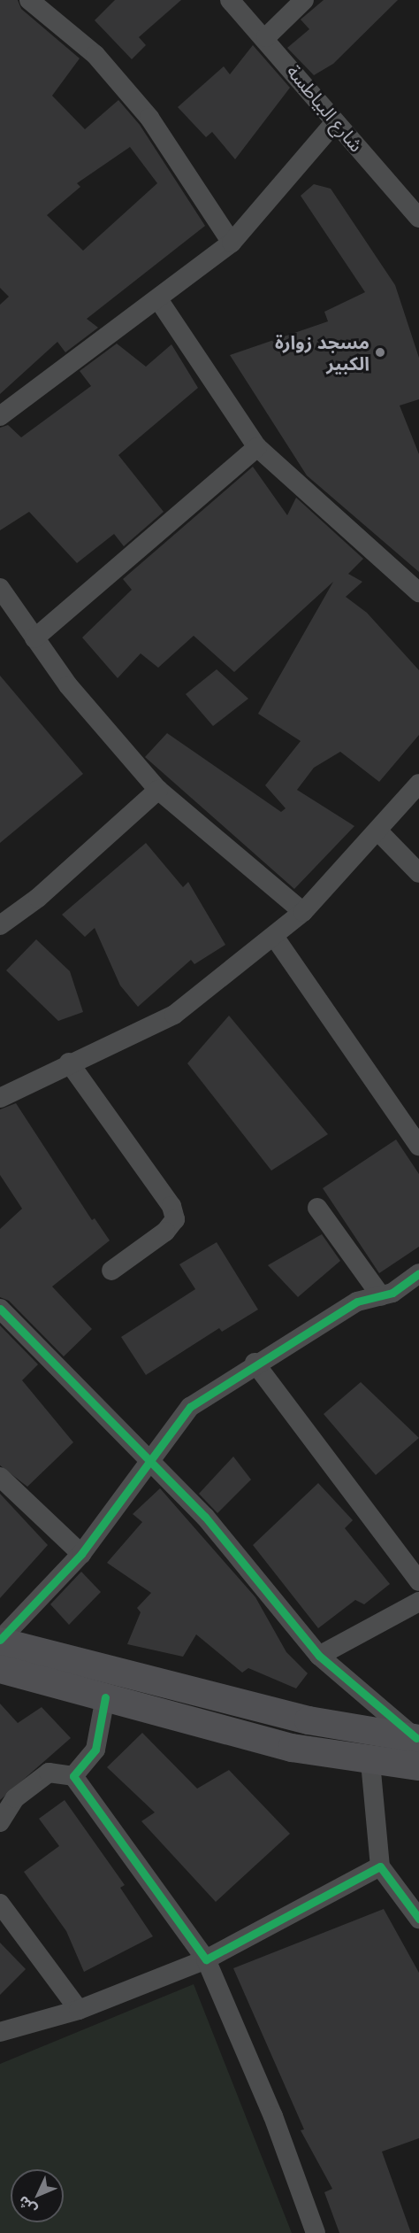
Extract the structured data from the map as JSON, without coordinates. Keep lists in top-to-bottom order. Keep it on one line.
{"streets":{"street":["شارع البياطسة"]},"places":["مسجد زوارة الكبير"],"north":"bottom left"}
